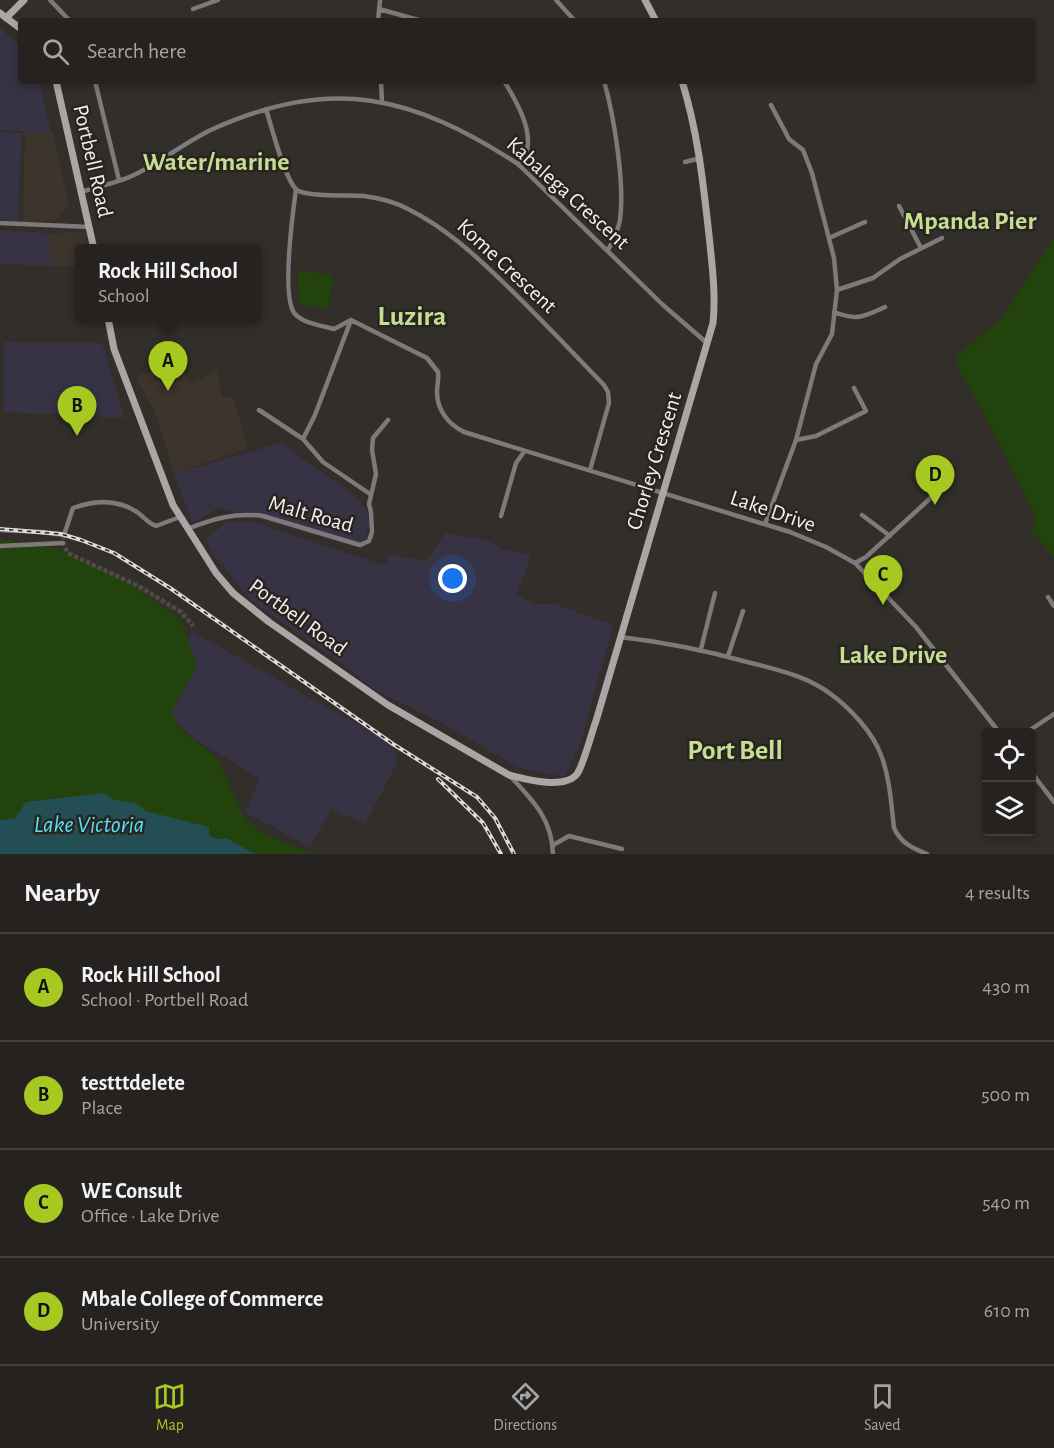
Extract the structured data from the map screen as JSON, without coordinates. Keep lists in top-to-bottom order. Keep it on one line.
{"streets":{"main road":["Portbell Road","Chorley Crescent"],"street":["Kabalega Crescent","Kome Crescent","Lake Drive","Malt Road"]},"crossings":[["Portbell Road","Kabalega Crescent"],["Portbell Road","Chorley Crescent"],["Portbell Road","Malt Road"],["Kabalega Crescent","Chorley Crescent"],["Kome Crescent","Lake Drive"],["Chorley Crescent","Lake Drive"]],"districts":["Water/marine","Mpanda Pier","Luzira","Lake Drive","Port Bell"],"water":["Lake Victoria"],"page":{"search":"Search here","popup":["Rock Hill School","School"],"pins":["A","B","D","C"],"heading":["Nearby","4 results"],"list":[{"mark":"A","name":"Rock Hill School","note":"School · Portbell Road","value":"430 m"},{"mark":"B","name":"testttdelete","note":"Place","value":"500 m"},{"mark":"C","name":"WE Consult","note":"Office · Lake Drive","value":"540 m"},{"mark":"D","name":"Mbale College of Commerce","note":"University","value":"610 m"}],"nav":["Map","Directions","Saved"]}}
